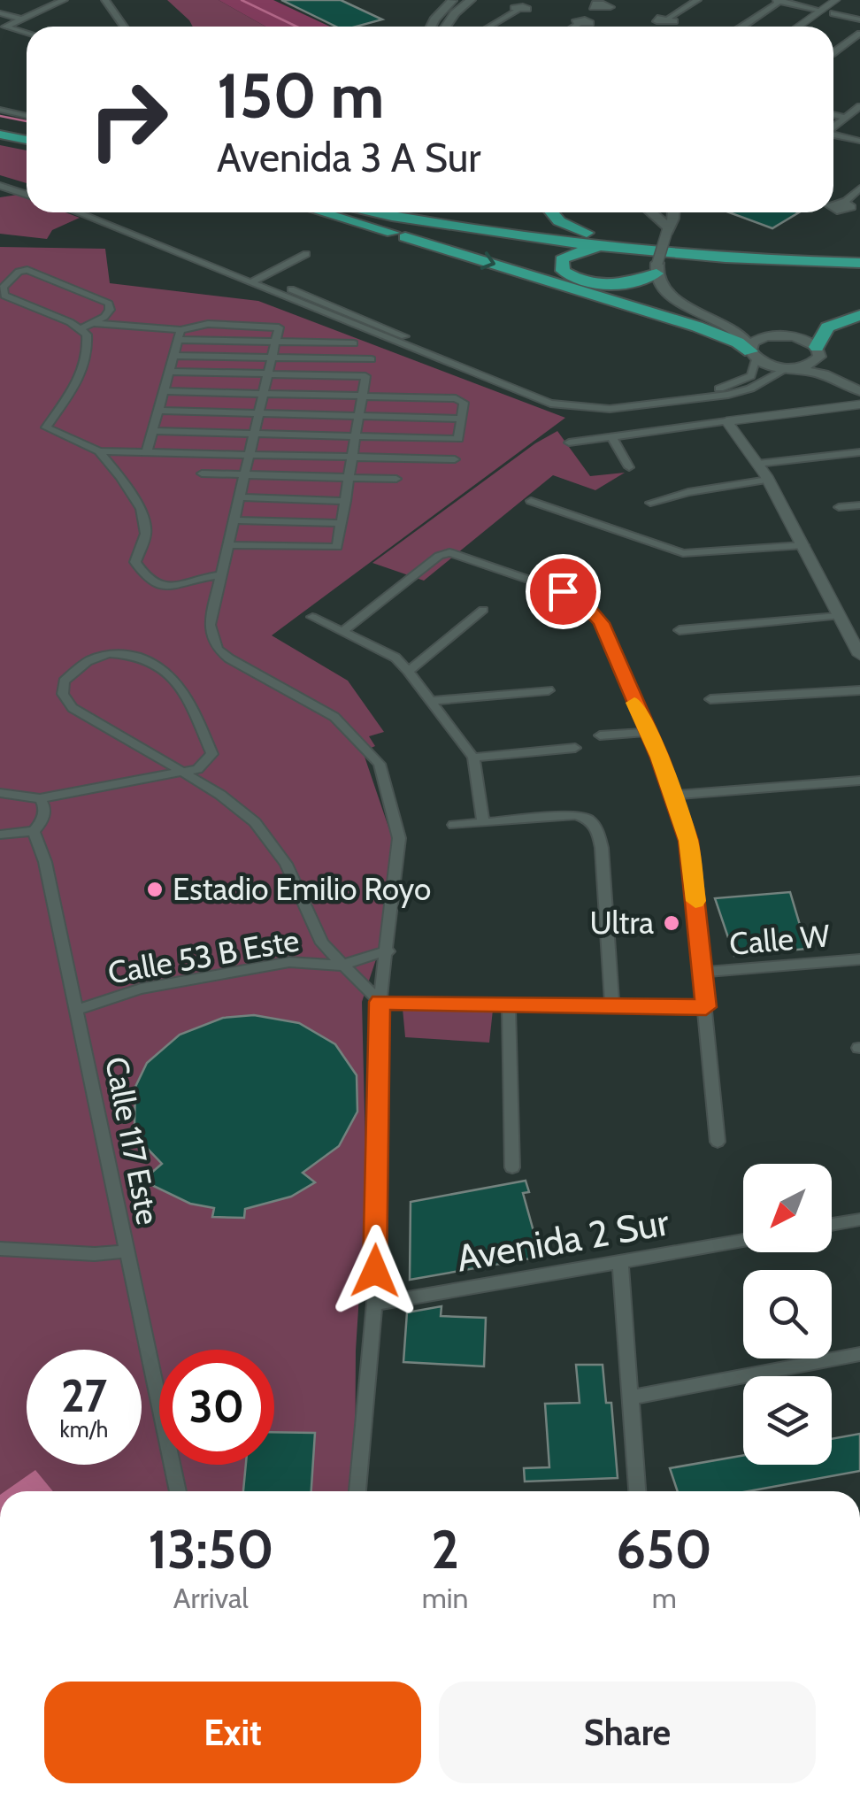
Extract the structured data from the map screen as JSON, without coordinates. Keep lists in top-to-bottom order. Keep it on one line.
{"streets":{"street":["Calle W","Calle 53 B Este","Calle 117 Este","Avenida 2 Sur"]},"crossings":[["Calle 53 B Este","Calle 117 Este"]],"places":["Estadio Emilio Royo","Ultra"],"north":"bottom left","page":{"turn":["150 m","Avenida 3 A Sur"],"speed":"27 km/h","limit":"30","eta":["13:50","Arrival","2","min","650","m"],"buttons":["Exit","Share"]}}
